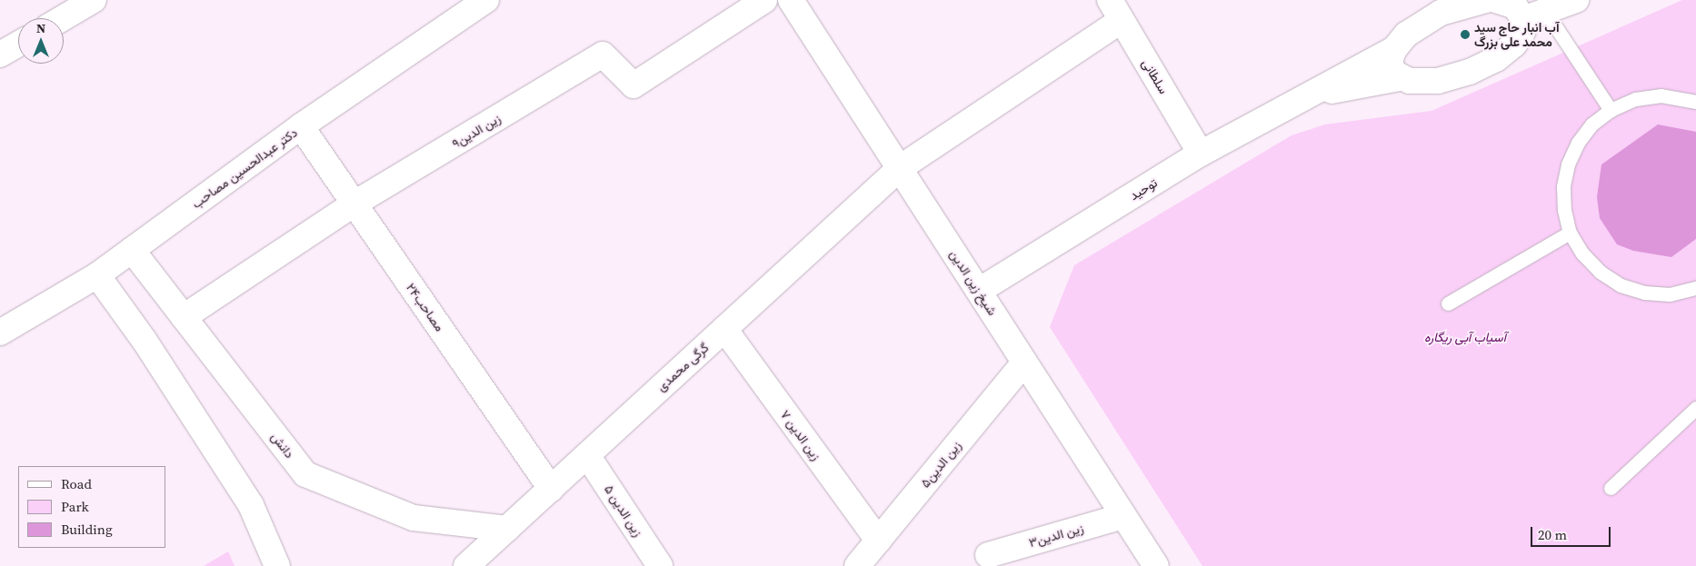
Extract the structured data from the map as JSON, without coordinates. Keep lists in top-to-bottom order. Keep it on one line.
{"streets":{"street":["سلطانی","زین الدین۹","دکتر عبدالحسین مصاحب","توحید","شیخ زین الدین","مصاحب۲۴","گرگی محمدی","زین الدین ۷","دانش","زین الدین۵","زین الدین ۵","زین الدین۳"]},"crossings":[["سلطانی","توحید"],["سلطانی","گرگی محمدی"],["زین الدین۹","مصاحب۲۴"],["زین الدین۹","دانش"],["دکتر عبدالحسین مصاحب","مصاحب۲۴"],["دکتر عبدالحسین مصاحب","دانش"],["توحید","شیخ زین الدین"],["شیخ زین الدین","گرگی محمدی"],["شیخ زین الدین","زین الدین۵"],["شیخ زین الدین","زین الدین۳"],["مصاحب۲۴","گرگی محمدی"],["گرگی محمدی","زین الدین ۷"],["گرگی محمدی","دانش"],["گرگی محمدی","زین الدین ۵"],["زین الدین ۷","زین الدین۵"]],"parks":["آسیاب آبی ریگاره"],"places":["آب انبار حاج سید محمد علی بزرگ"],"legend":["Road","Park","Building"],"scale_bar":"20 m","north":"top"}
